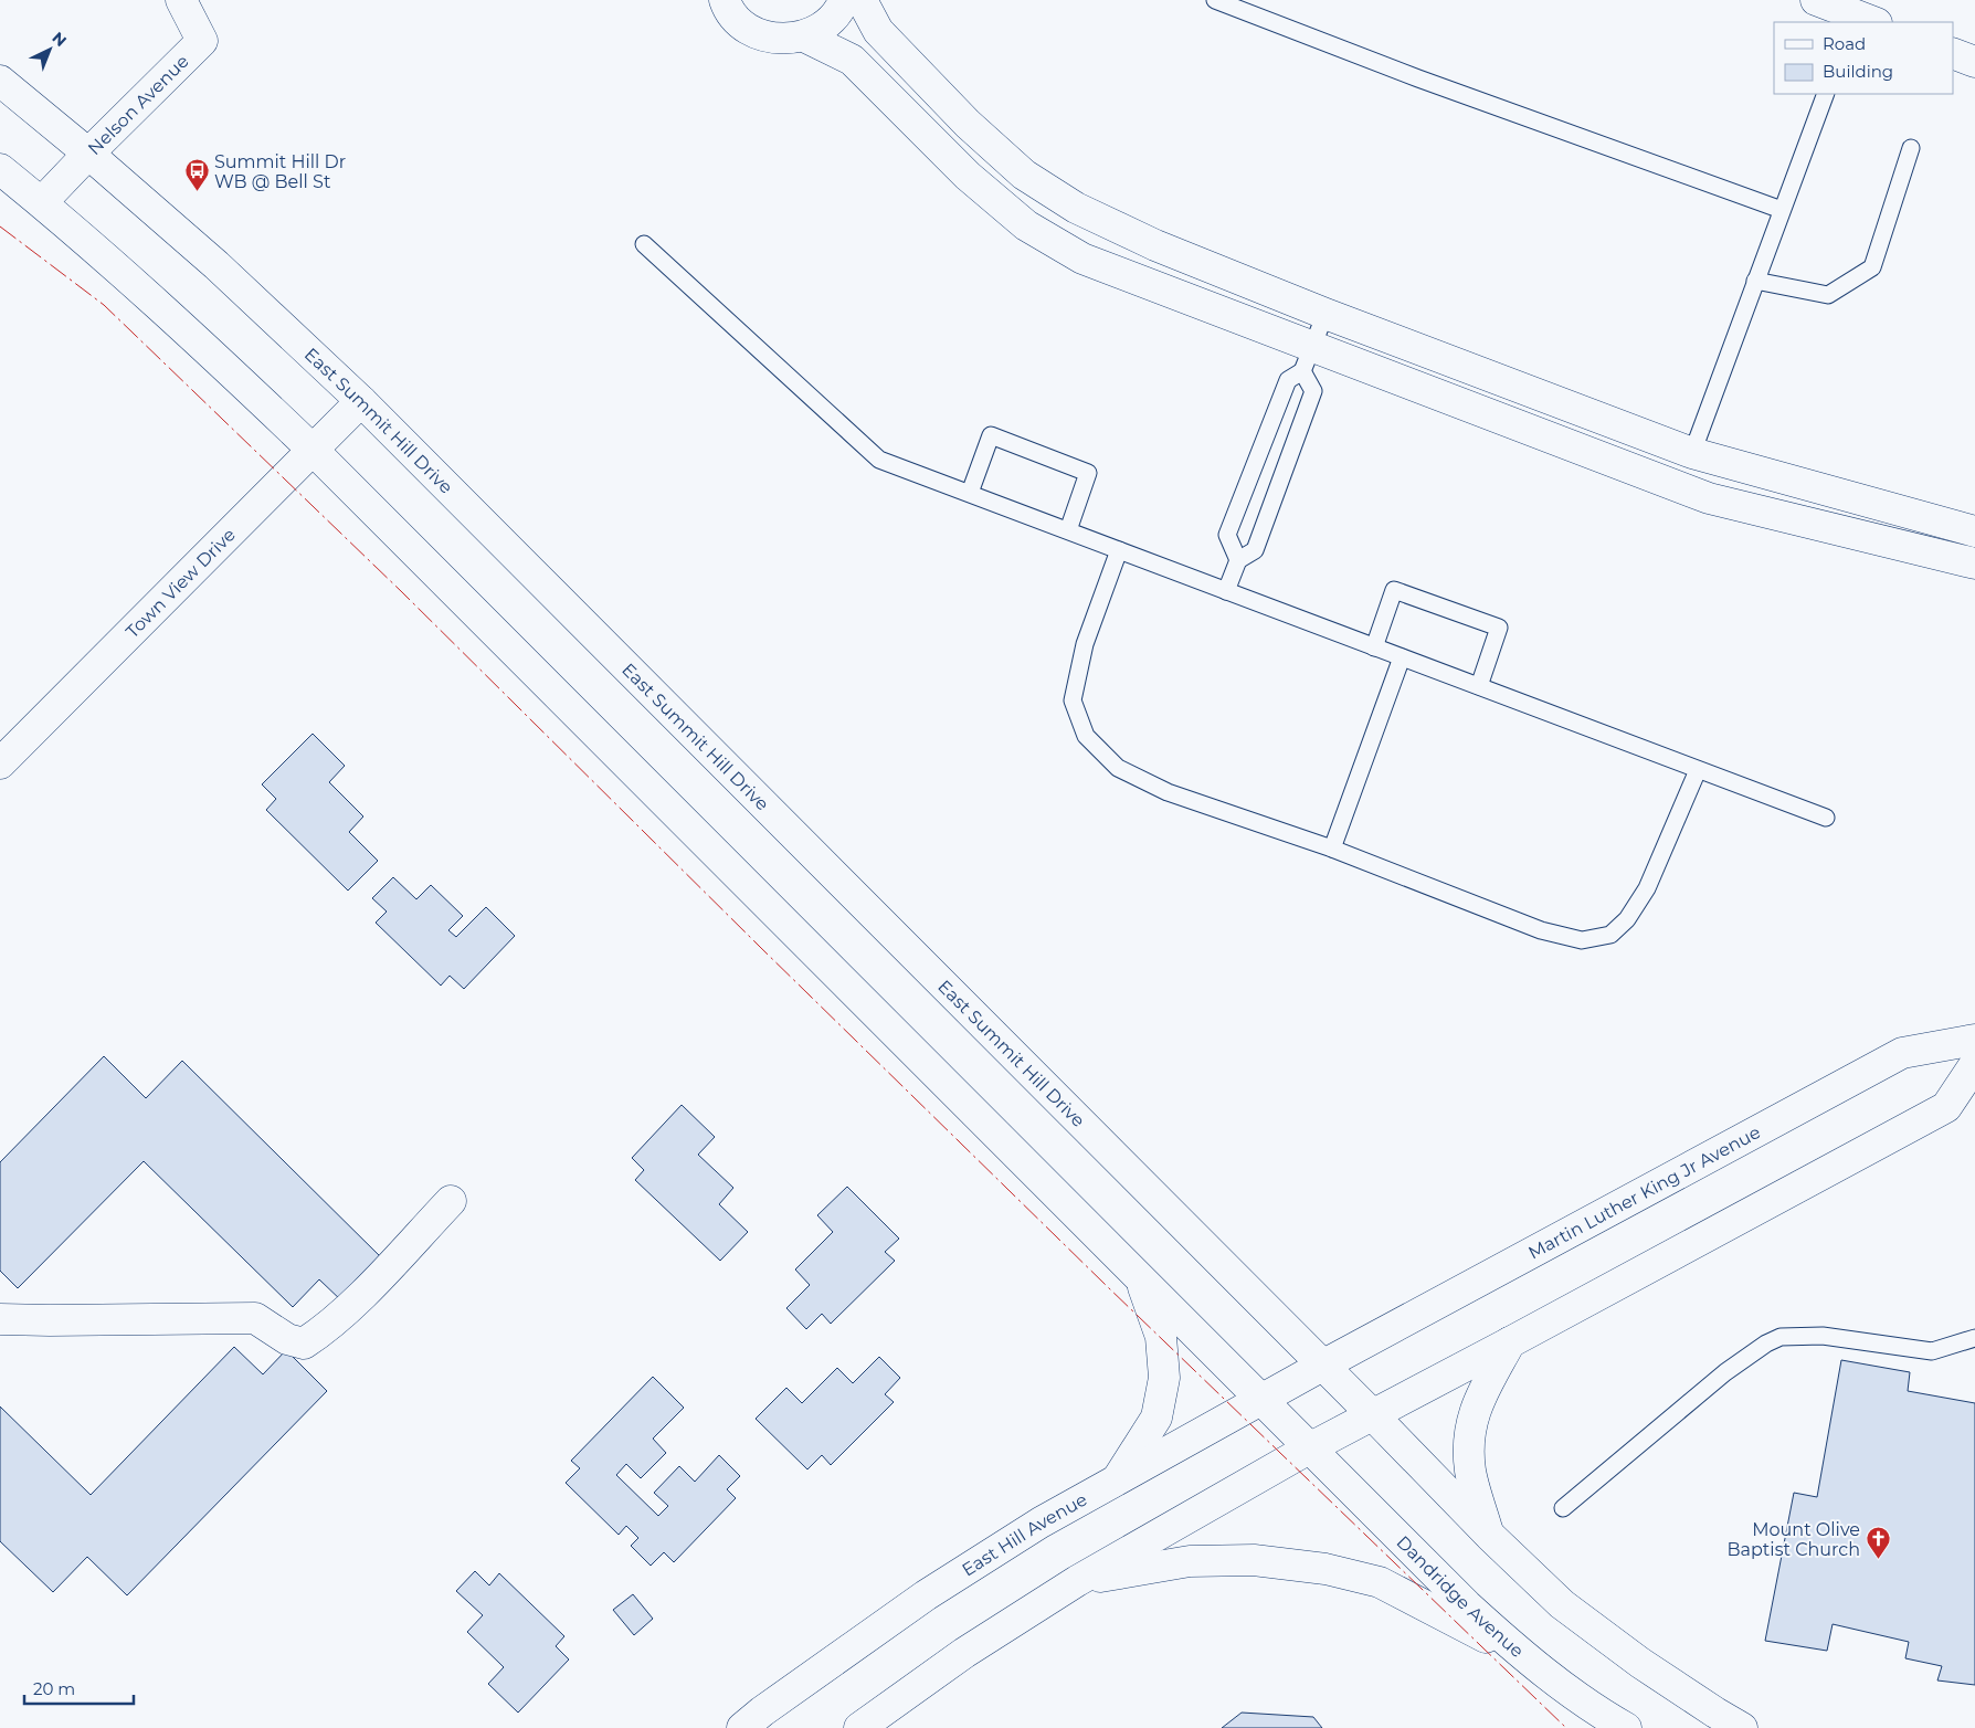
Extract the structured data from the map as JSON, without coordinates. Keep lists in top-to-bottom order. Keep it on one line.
{"streets":{"main road":["Nelson Avenue","East Summit Hill Drive","Town View Drive","Martin Luther King Jr Avenue","East Hill Avenue","Dandridge Avenue"]},"crossings":[["Nelson Avenue","East Summit Hill Drive"],["East Summit Hill Drive","Town View Drive"],["East Summit Hill Drive","Martin Luther King Jr Avenue"],["East Summit Hill Drive","East Hill Avenue"],["Martin Luther King Jr Avenue","East Hill Avenue"]],"places":{"bus stop":["Summit Hill Dr WB @ Bell St"],"church":["Mount Olive Baptist Church"]},"legend":["Road","Building"],"scale_bar":"20 m","north":"top right"}
